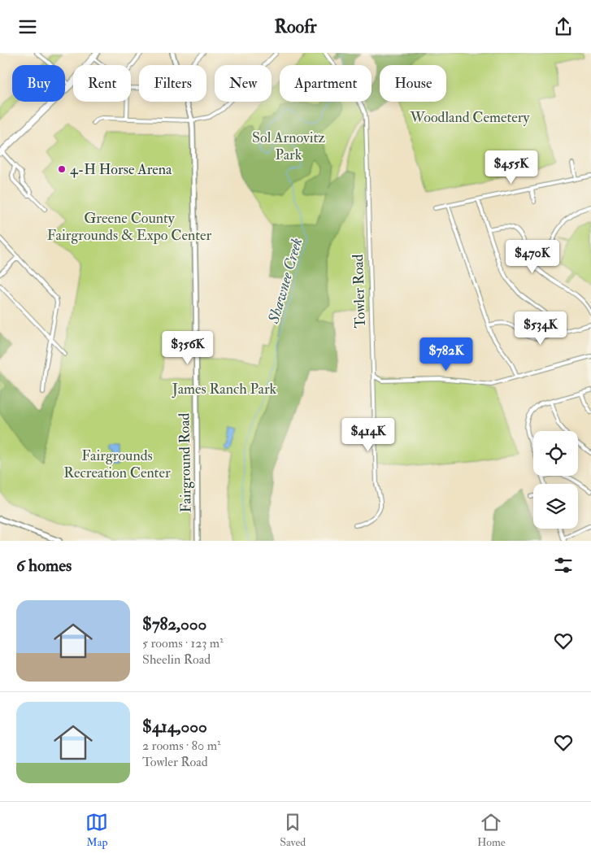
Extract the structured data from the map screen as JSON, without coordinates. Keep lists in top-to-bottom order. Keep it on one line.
{"streets":{"street":["Towler Road","Fairground Road"]},"water":["Shawnee Creek"],"parks":["Woodland Cemetery","Sol Arnovitz Park","Greene County Fairgrounds & Expo Center","James Ranch Park","Fairgrounds Recreation Center"],"places":["4-H Horse Arena"],"page":{"header":"Roofr","chip":["Buy","Rent","Filters","New","Apartment","House"],"price":["$455K","$470K","$534K","$356K","$782K","$414K"],"heading":"6 homes","list":[{"name":"$782,000","note":"5 rooms · 123 m² · Sheelin Road"},{"name":"$414,000","note":"2 rooms · 80 m² · Towler Road"}],"tabs":["Map","Saved","Home"]}}
